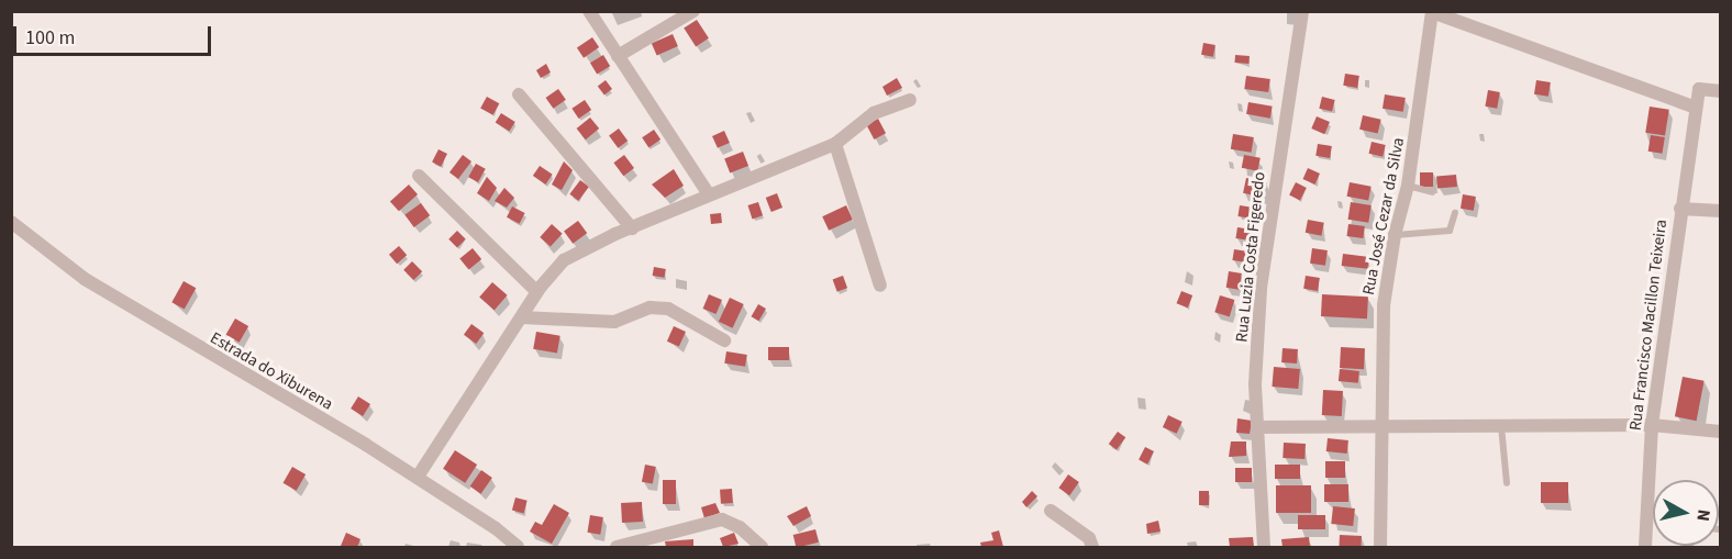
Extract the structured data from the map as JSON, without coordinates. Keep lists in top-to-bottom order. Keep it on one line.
{"streets":{"street":["Rua José Cezar da Silva","Rua Luzia Costa Figeredo","Rua Francisco Macillon Teixeira","Estrada do Xiburena"]},"scale_bar":"100 m","north":"right"}
